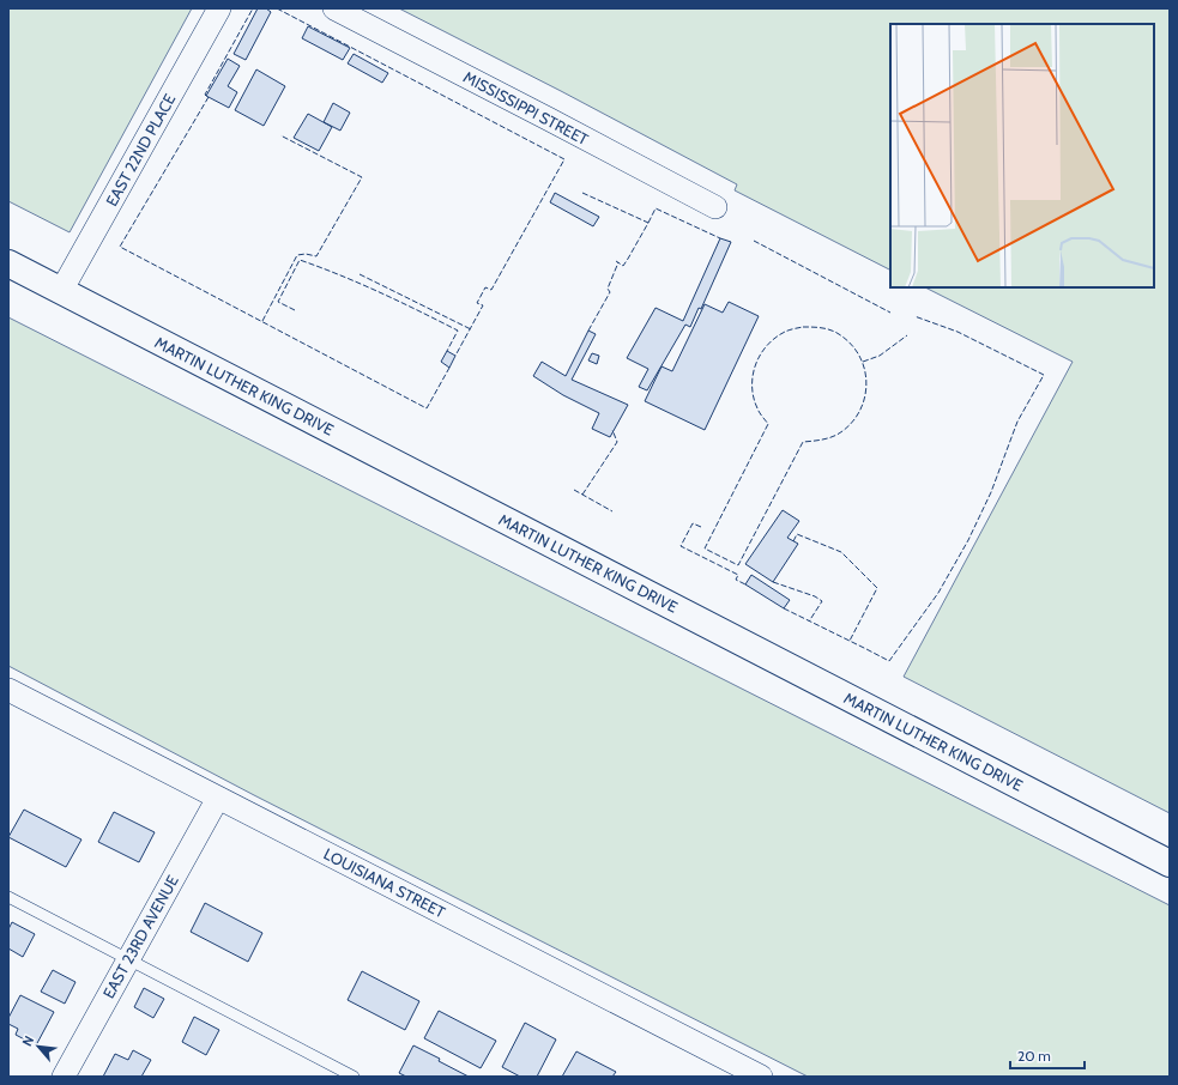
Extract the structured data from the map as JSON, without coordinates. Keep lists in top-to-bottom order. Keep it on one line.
{"streets":{"main road":["MARTIN LUTHER KING DRIVE"],"street":["MISSISSIPPI STREET","EAST 22ND PLACE","LOUISIANA STREET","EAST 23RD AVENUE"]},"crossings":[["EAST 22ND PLACE","MARTIN LUTHER KING DRIVE"],["LOUISIANA STREET","EAST 23RD AVENUE"]],"scale_bar":"20 m","north":"top left"}
